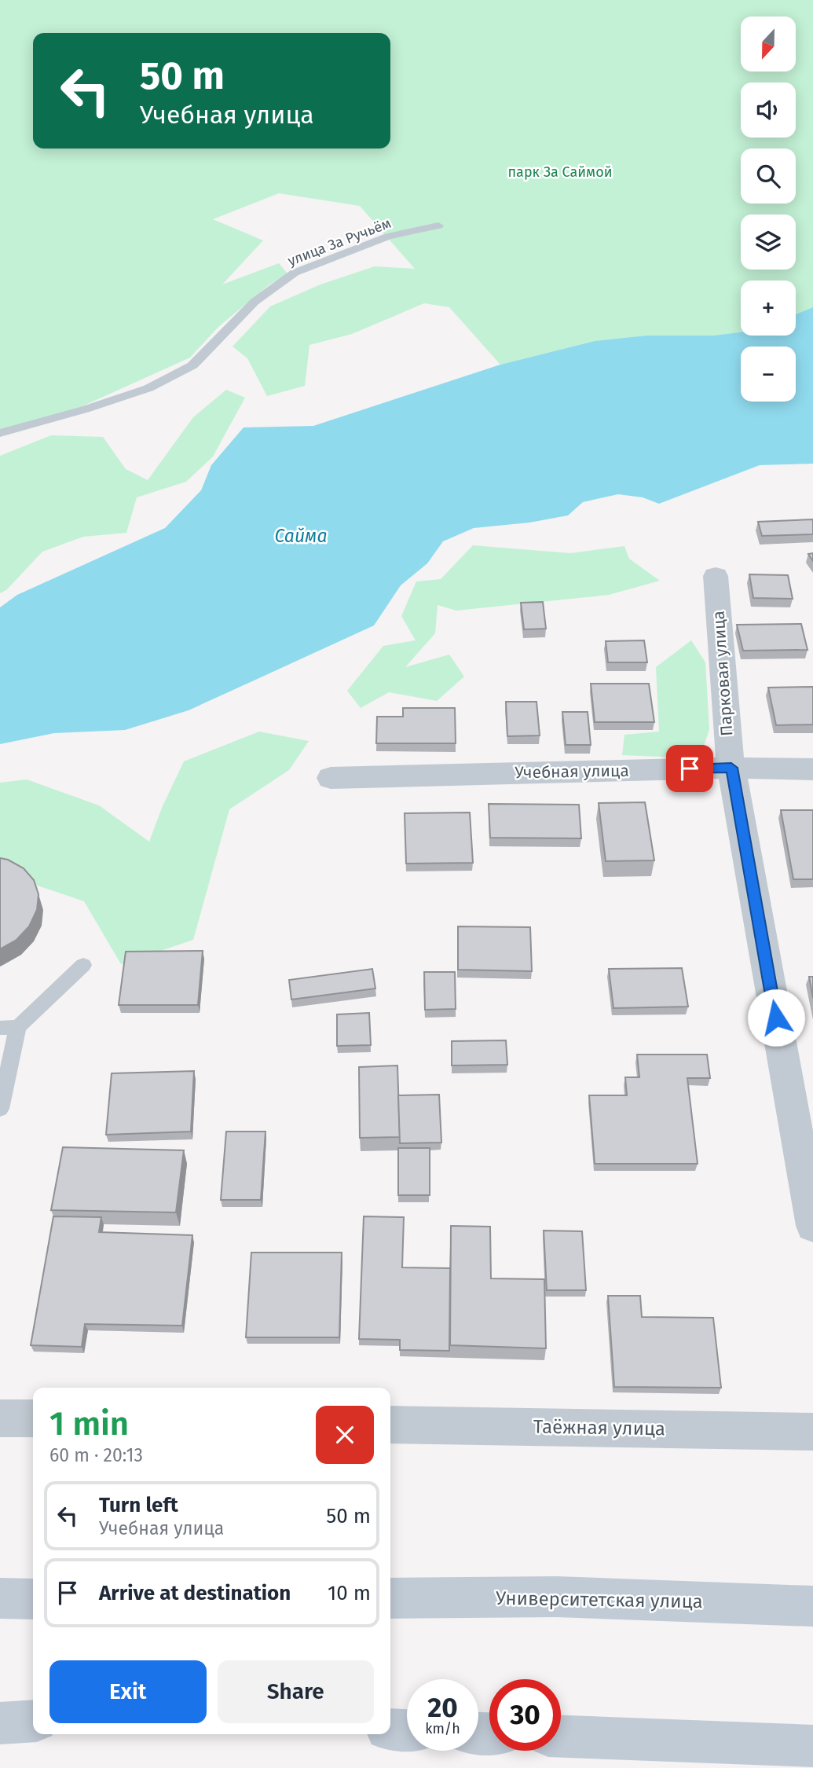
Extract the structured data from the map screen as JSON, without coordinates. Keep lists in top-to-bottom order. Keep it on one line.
{"streets":{"main road":["Университетская улица"],"street":["Парковая улица","Учебная улица","Таёжная улица"],"lane":["улица За Ручьём"]},"crossings":[["Парковая улица","Учебная улица"]],"water":["Сайма"],"parks":["парк За Саймой"],"north":"bottom","page":{"map_buttons":["+","−"],"turn":["50 m","Учебная улица"],"heading":["1 min","60 m · 20:13"],"list":[{"name":"Turn left","note":"Учебная улица","value":"50 m"},{"name":"Arrive at destination","value":"10 m"}],"buttons":["Exit","Share"],"speed":"20 km/h","limit":"30"}}
